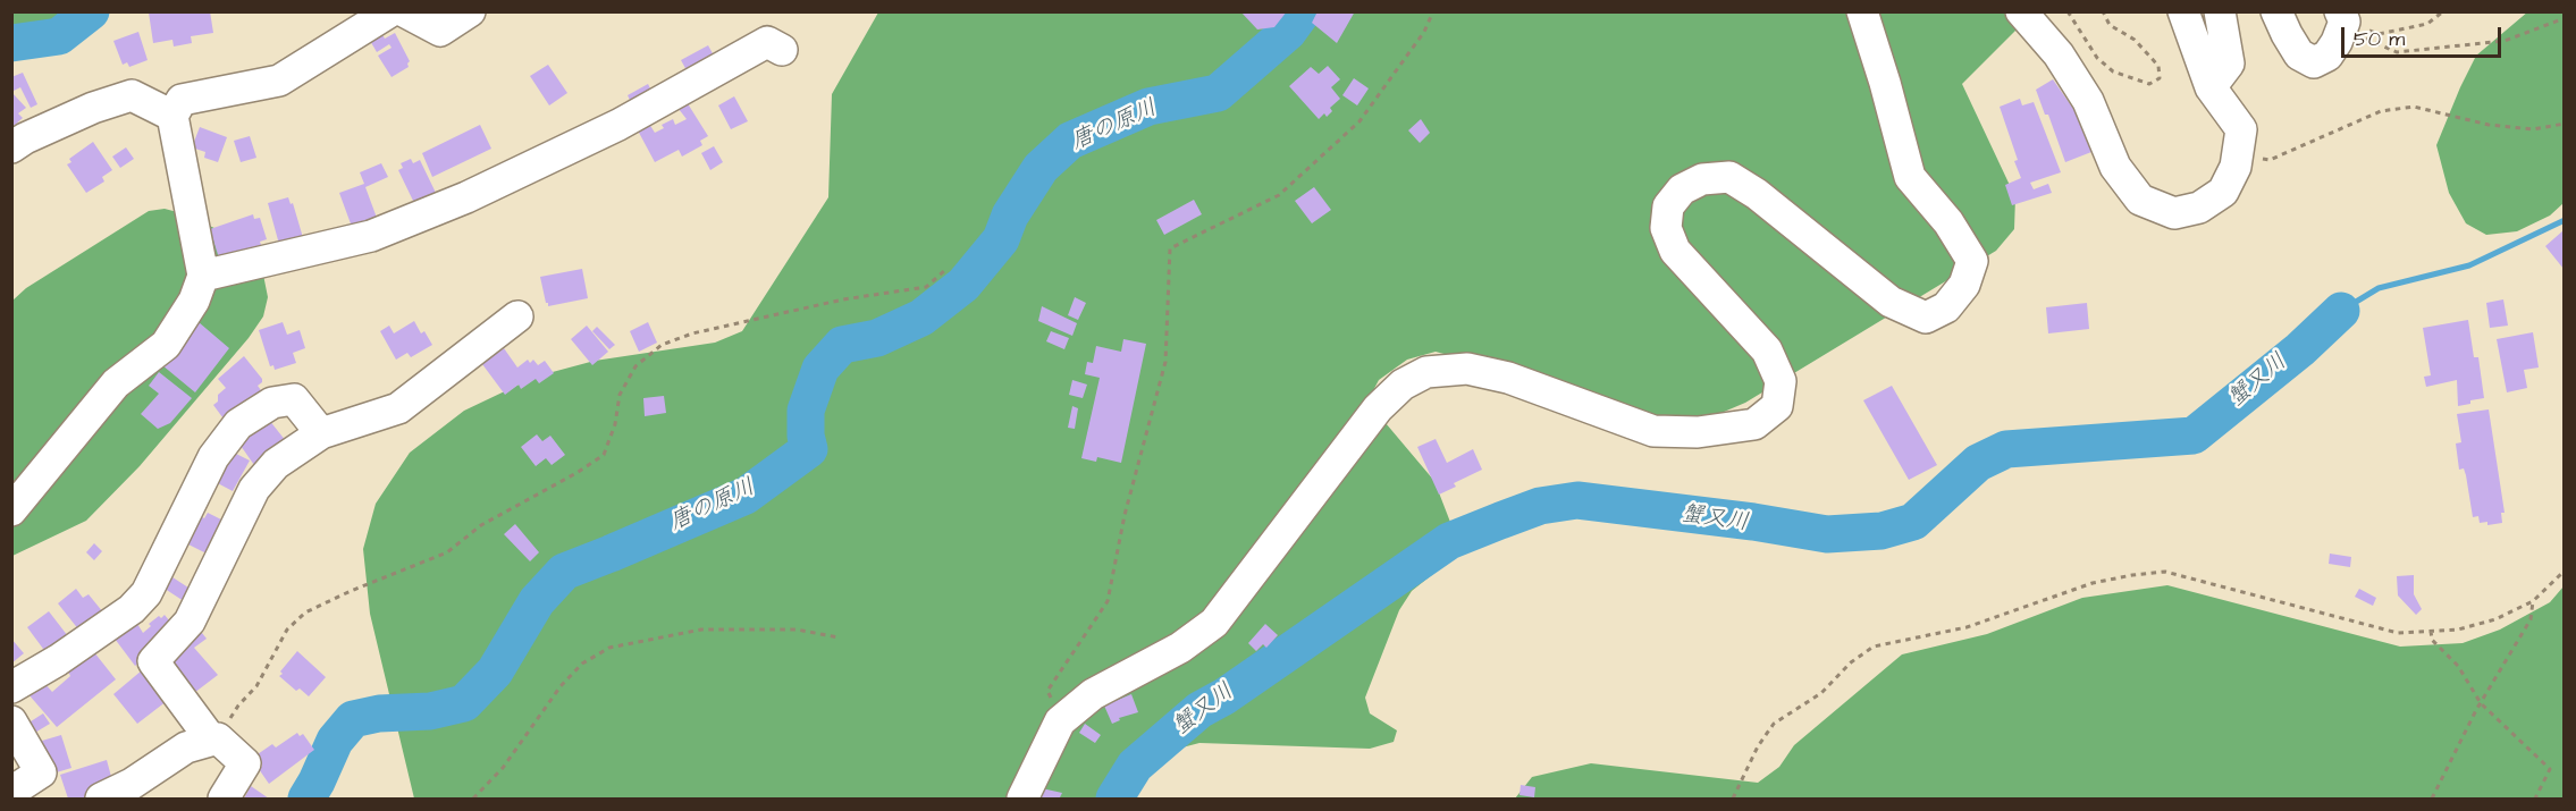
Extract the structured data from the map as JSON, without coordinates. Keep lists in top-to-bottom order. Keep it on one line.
{"water":["唐の原川","蟹又川"],"scale_bar":"50 m"}
